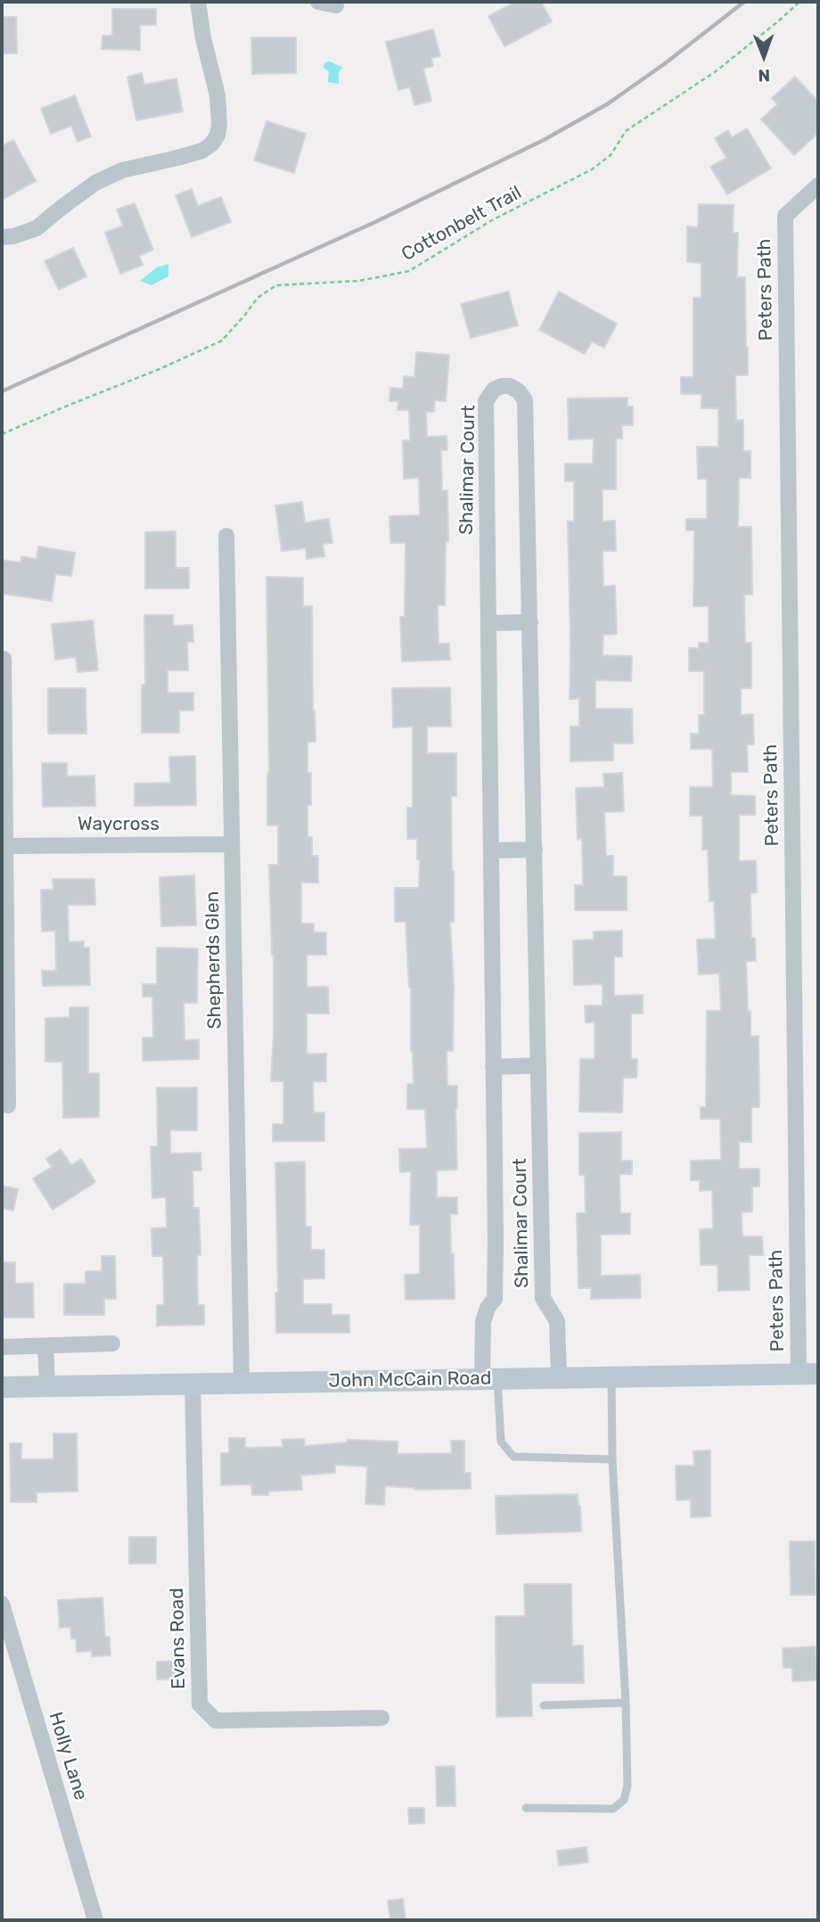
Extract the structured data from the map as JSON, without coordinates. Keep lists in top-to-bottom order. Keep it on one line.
{"streets":{"main road":["John McCain Road"],"street":["Peters Path","Shalimar Court","Waycross","Shepherds Glen","Evans Road","Holly Lane"],"path":["Cottonbelt Trail"]},"crossings":[["Peters Path","John McCain Road"],["Shalimar Court","John McCain Road"],["Waycross","Shepherds Glen"],["Shepherds Glen","John McCain Road"],["John McCain Road","Evans Road"]],"north":"bottom"}
